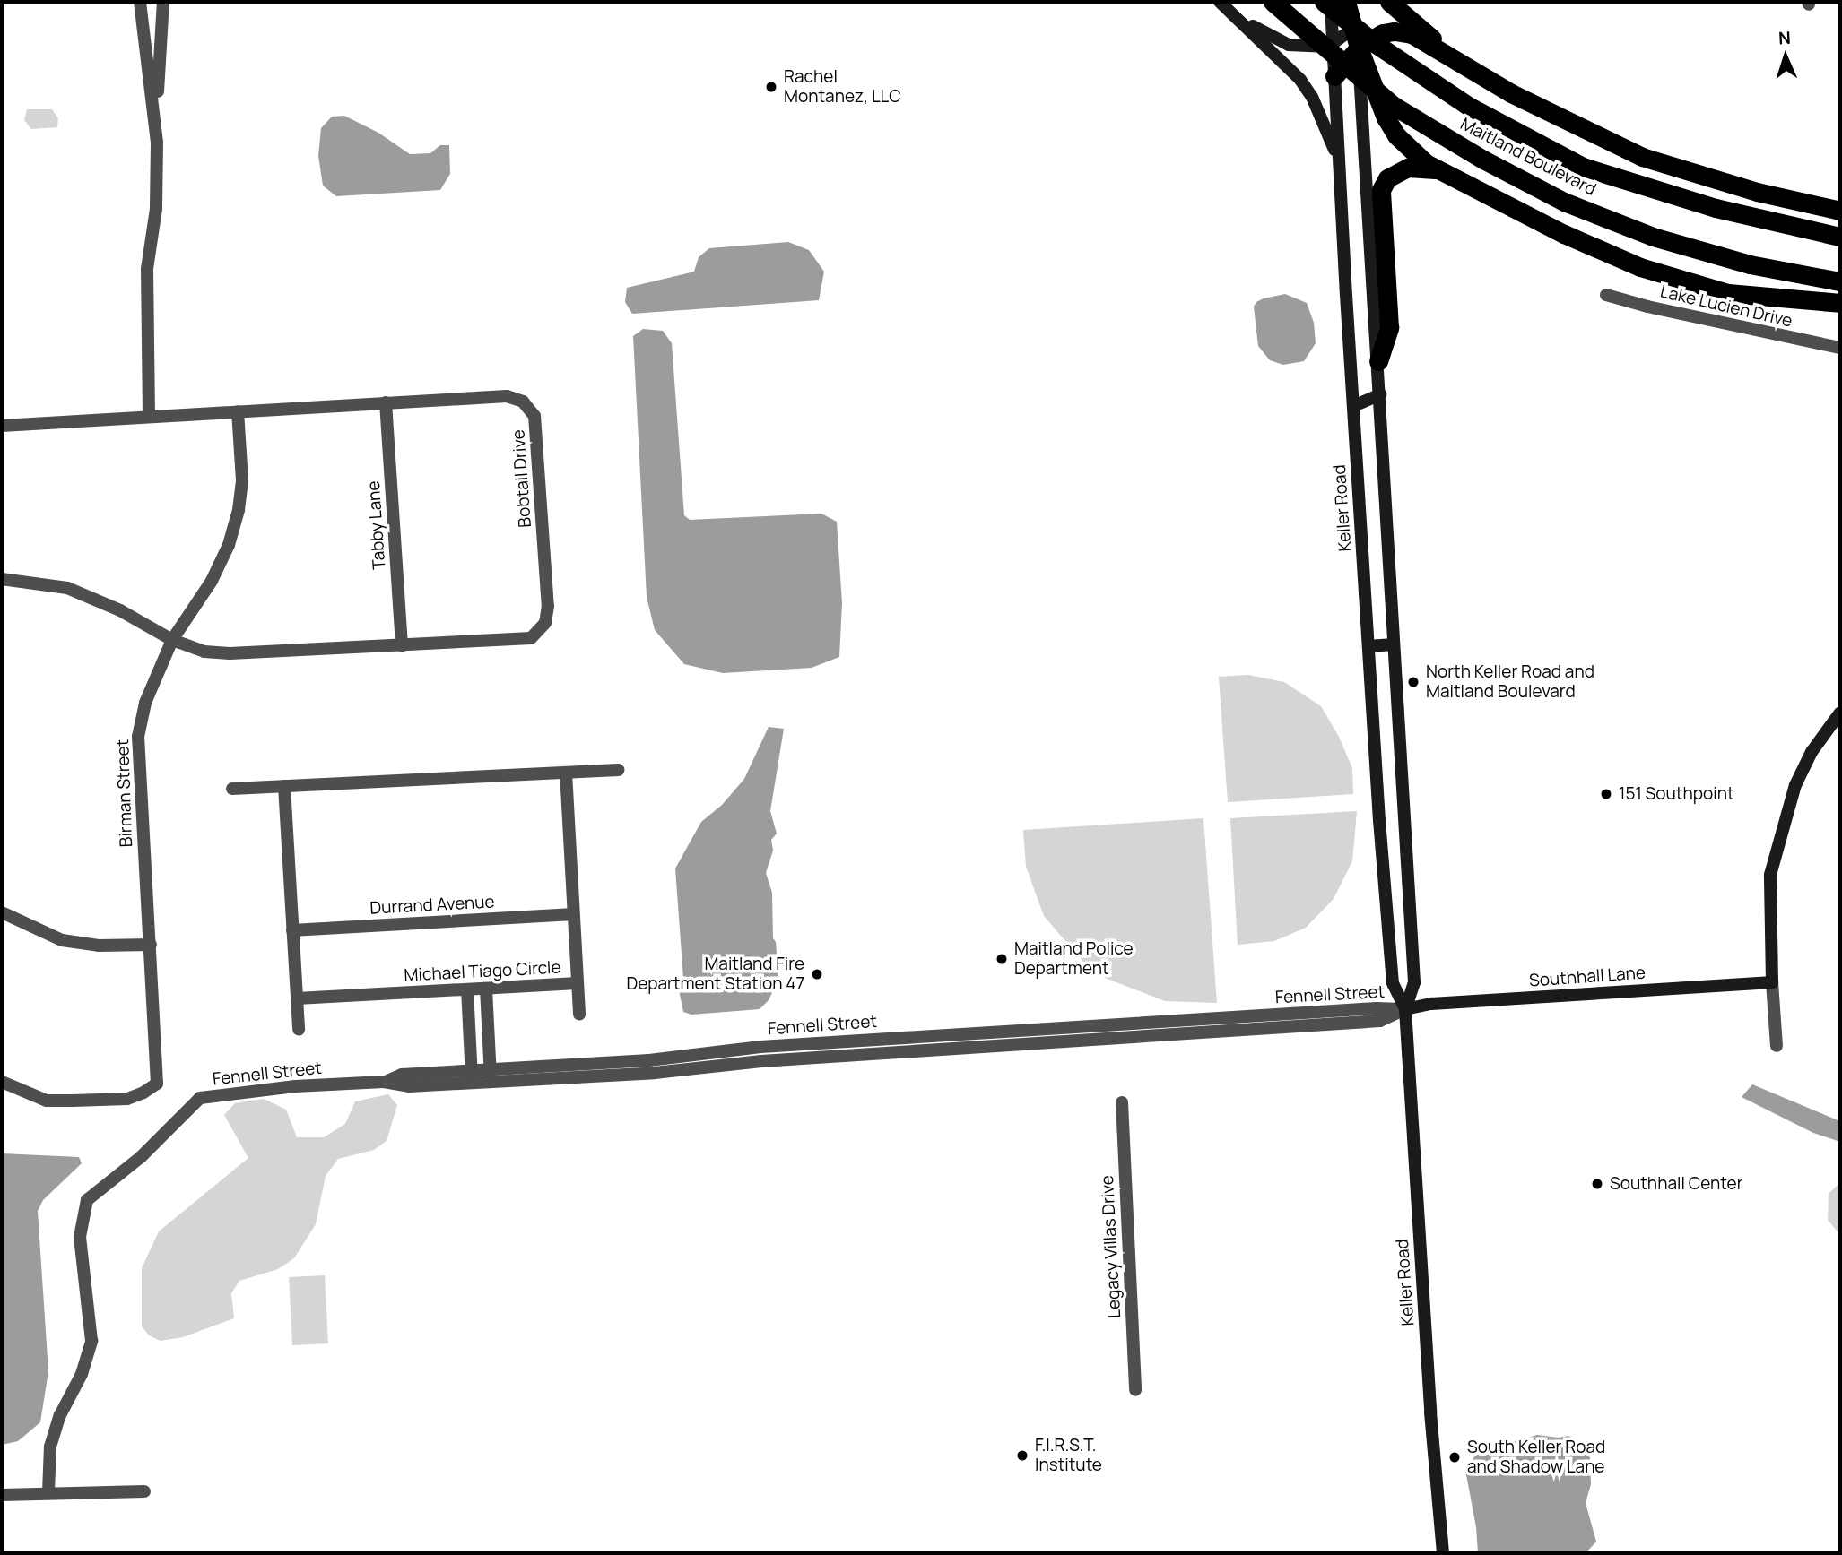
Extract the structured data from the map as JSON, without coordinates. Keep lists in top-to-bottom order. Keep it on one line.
{"streets":{"highway":["Maitland Boulevard"],"street":["Lake Lucien Drive","Bobtail Drive","Keller Road","Tabby Lane","Birman Street","Durrand Avenue","Michael Tiago Circle","Southhall Lane","Fennell Street","Legacy Villas Drive"]},"crossings":[["Bobtail Drive","Tabby Lane"],["Bobtail Drive","Birman Street"],["Keller Road","Southhall Lane"],["Keller Road","Fennell Street"],["Durrand Avenue","Michael Tiago Circle"],["Southhall Lane","Fennell Street"]],"places":["Rachel Montanez, LLC","North Keller Road and Maitland Boulevard","151 Southpoint","Maitland Police Department","Maitland Fire Department Station 47","Southhall Center","F.I.R.S.T. Institute","South Keller Road and Shadow Lane"],"north":"top"}
